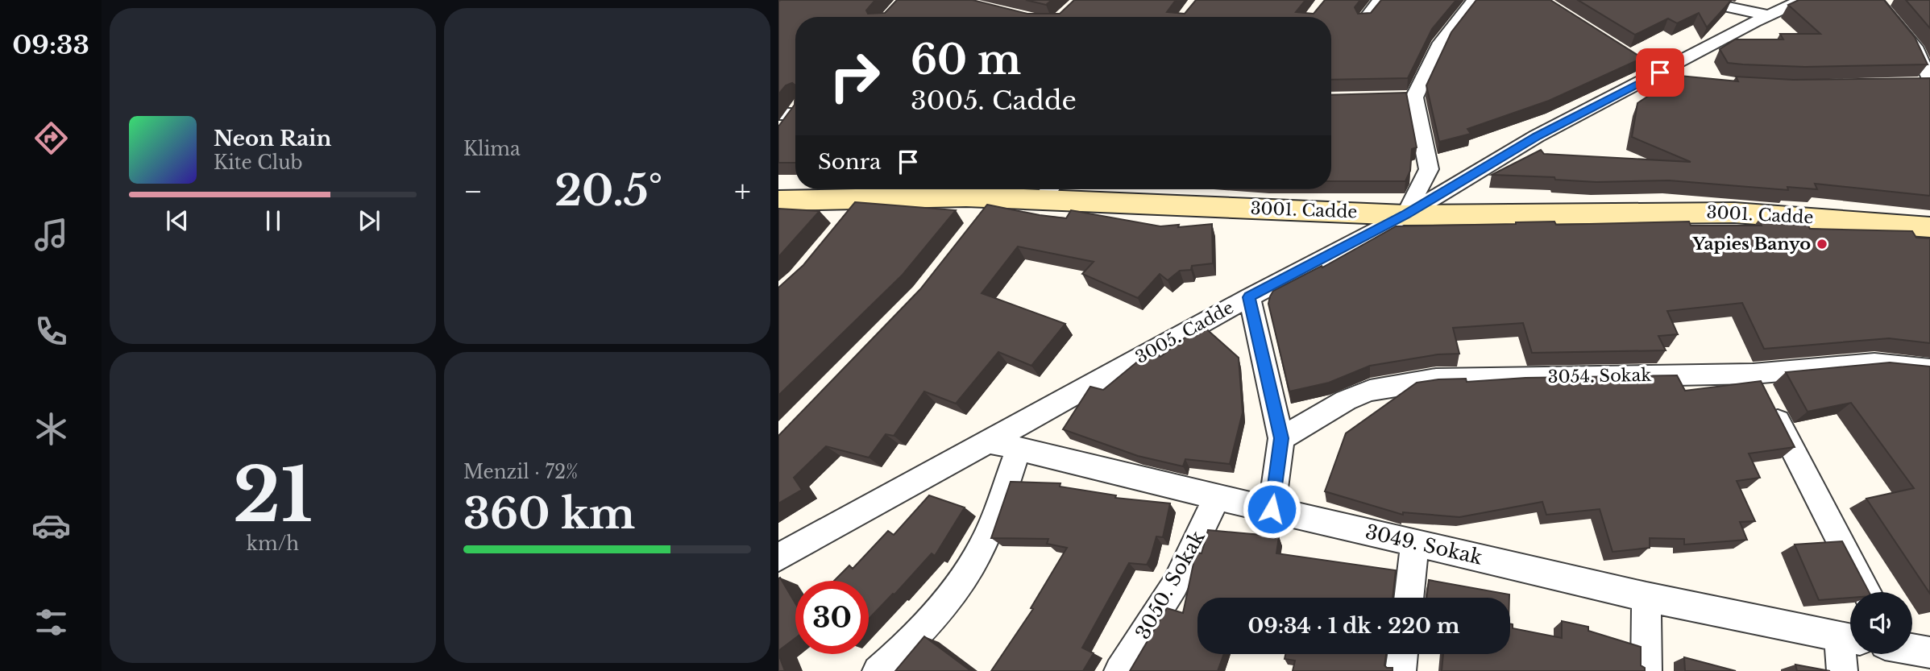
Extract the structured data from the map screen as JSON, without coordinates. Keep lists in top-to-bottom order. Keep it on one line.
{"streets":{"street":["3001. Cadde","3005. Cadde","3054. Sokak","3049. Sokak","3050. Sokak"]},"crossings":[["3001. Cadde","3005. Cadde"],["3005. Cadde","3049. Sokak"],["3049. Sokak","3050. Sokak"]],"places":["Yapies Banyo"],"page":{"tabs":"09:33","tile":["Klima",["21","km/h"],["Menzil · 72%","360 km"]],"turn":["60 m","3005. Cadde"],"song":["Neon Rain","Kite Club"],"then":"Sonra","heat":["−","20.5°","+"],"limit":"30","trip":"09:34 · 1 dk · 220 m"}}
